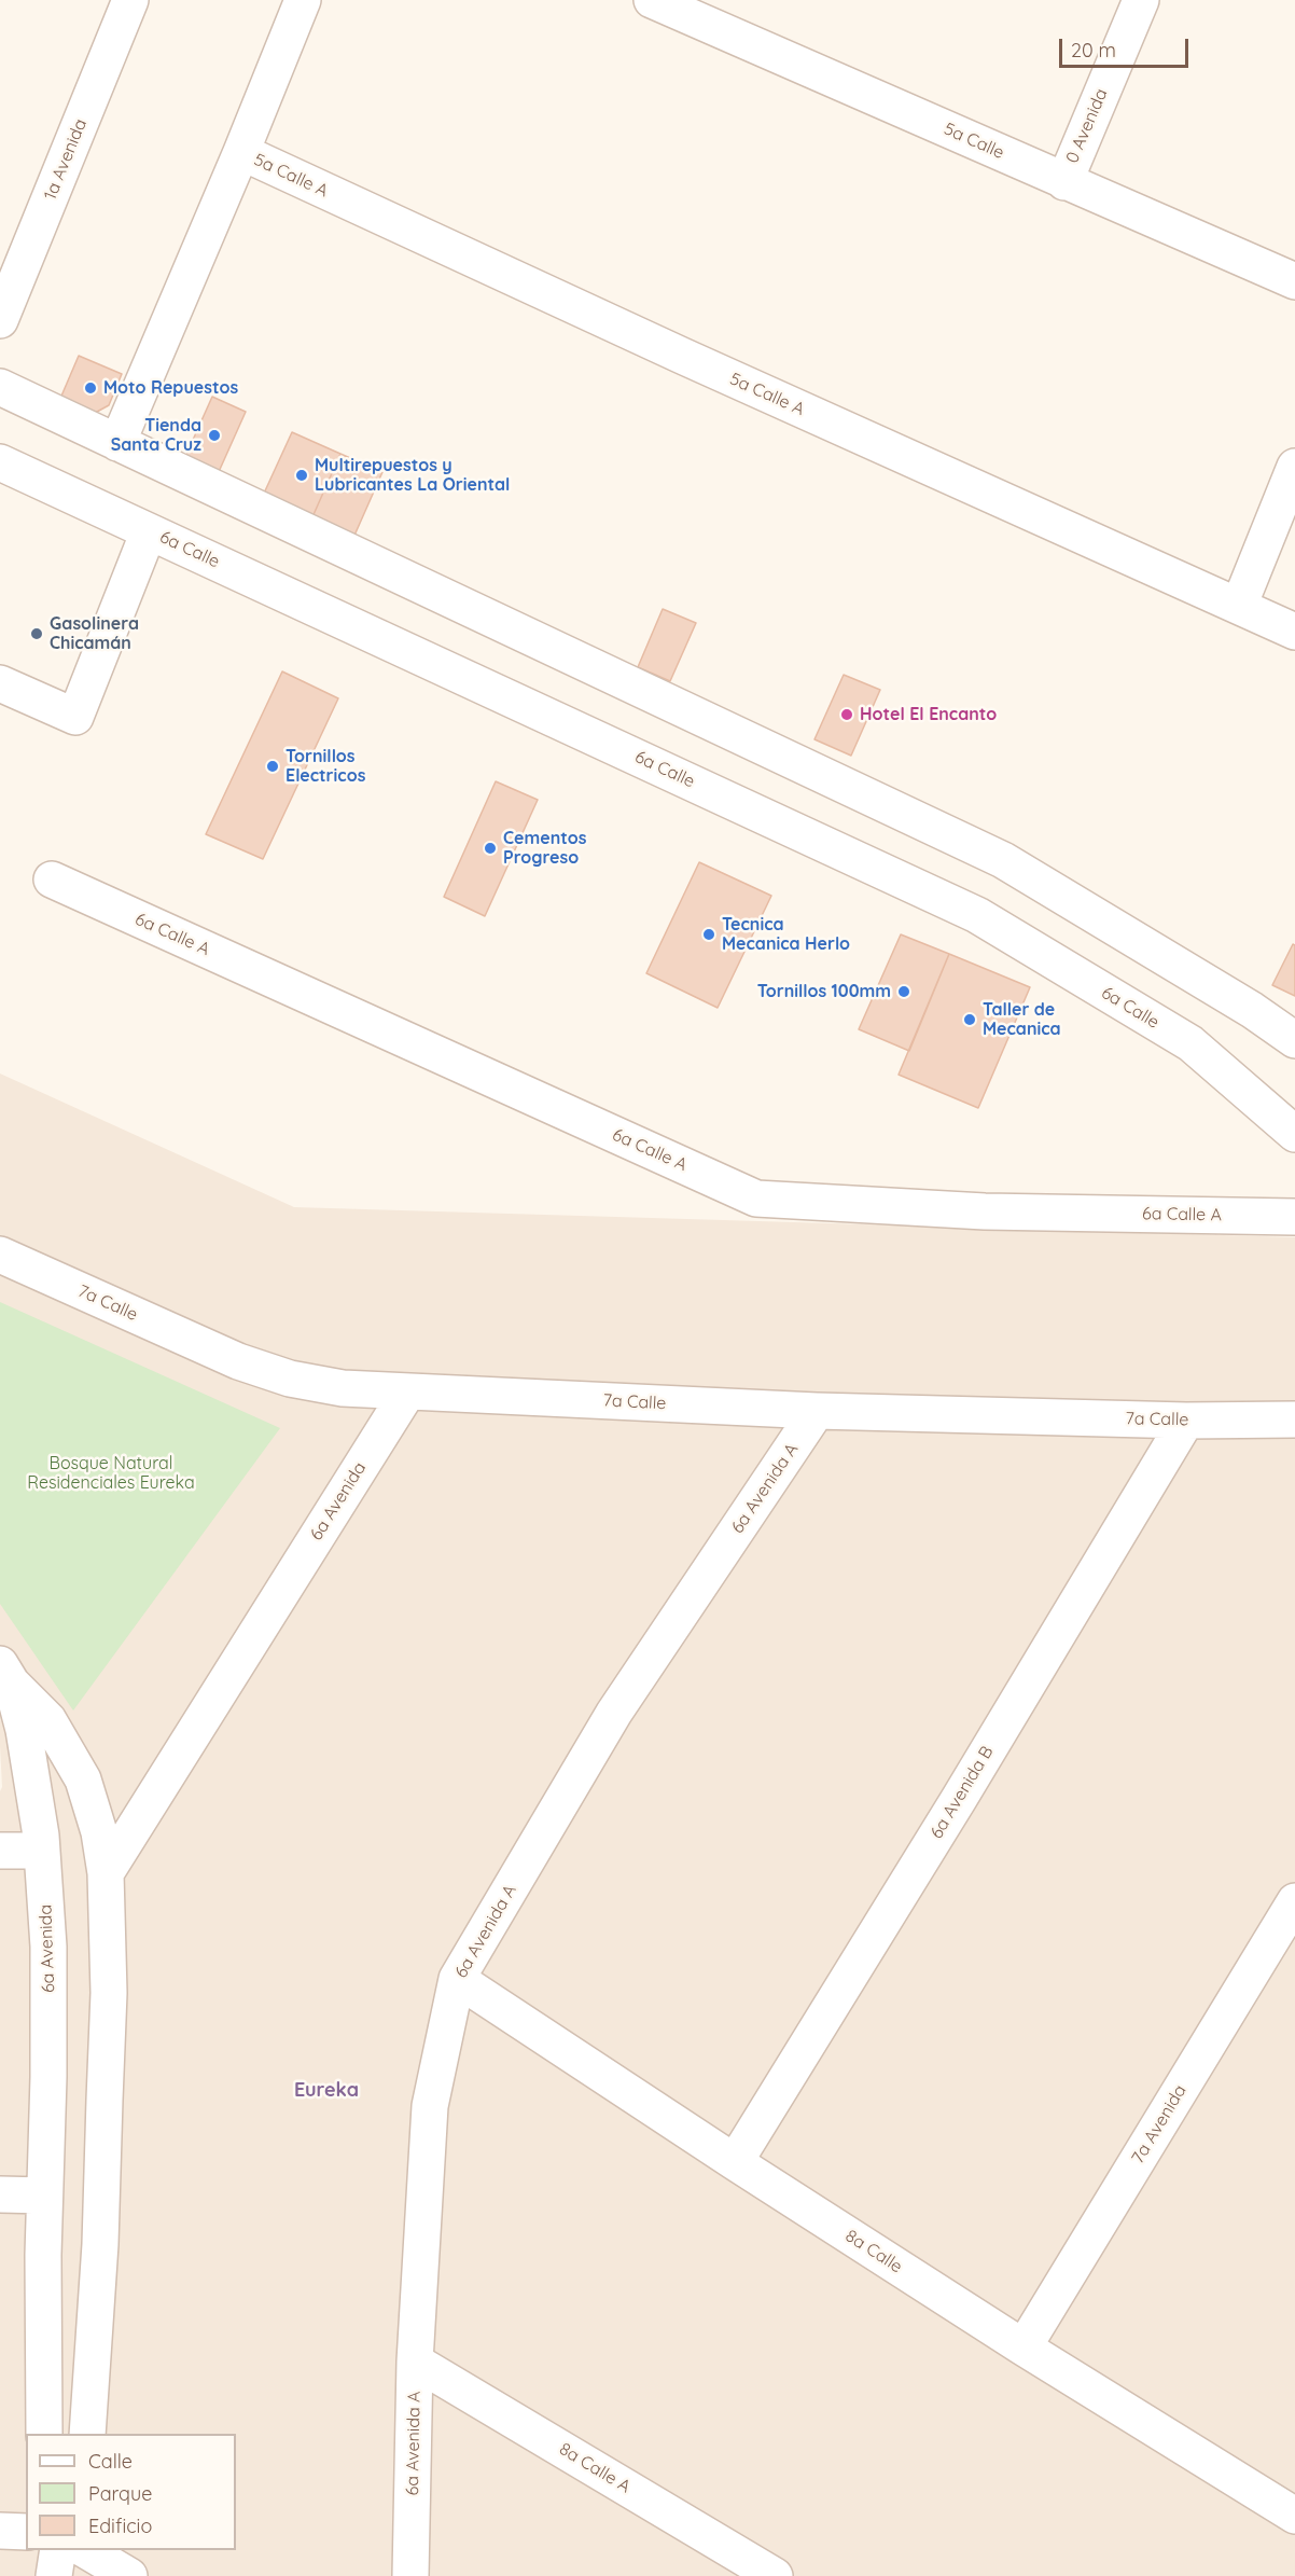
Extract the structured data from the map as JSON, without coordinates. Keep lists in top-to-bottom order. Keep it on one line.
{"streets":{"street":["0 Avenida","5a Calle","1a Avenida","5a Calle A","6a Calle","6a Calle A","7a Calle","6a Avenida A","6a Avenida","6a Avenida B","7a Avenida","8a Calle","8a Calle A"]},"crossings":[["0 Avenida","5a Calle"],["7a Calle","6a Avenida A"],["7a Calle","6a Avenida"],["7a Calle","6a Avenida B"],["6a Avenida A","8a Calle"],["6a Avenida A","8a Calle A"],["6a Avenida B","8a Calle"],["7a Avenida","8a Calle"]],"districts":["Eureka"],"parks":["Bosque Natural Residenciales Eureka"],"places":["Moto Repuestos","Tienda Santa Cruz","Multirepuestos y Lubricantes La Oriental","Gasolinera Chicamán","Hotel El Encanto","Tornillos Electricos","Cementos Progreso","Tecnica Mecanica Herlo","Tornillos 100mm","Taller de Mecanica"],"legend":["Calle","Parque","Edificio"],"scale_bar":"20 m"}
